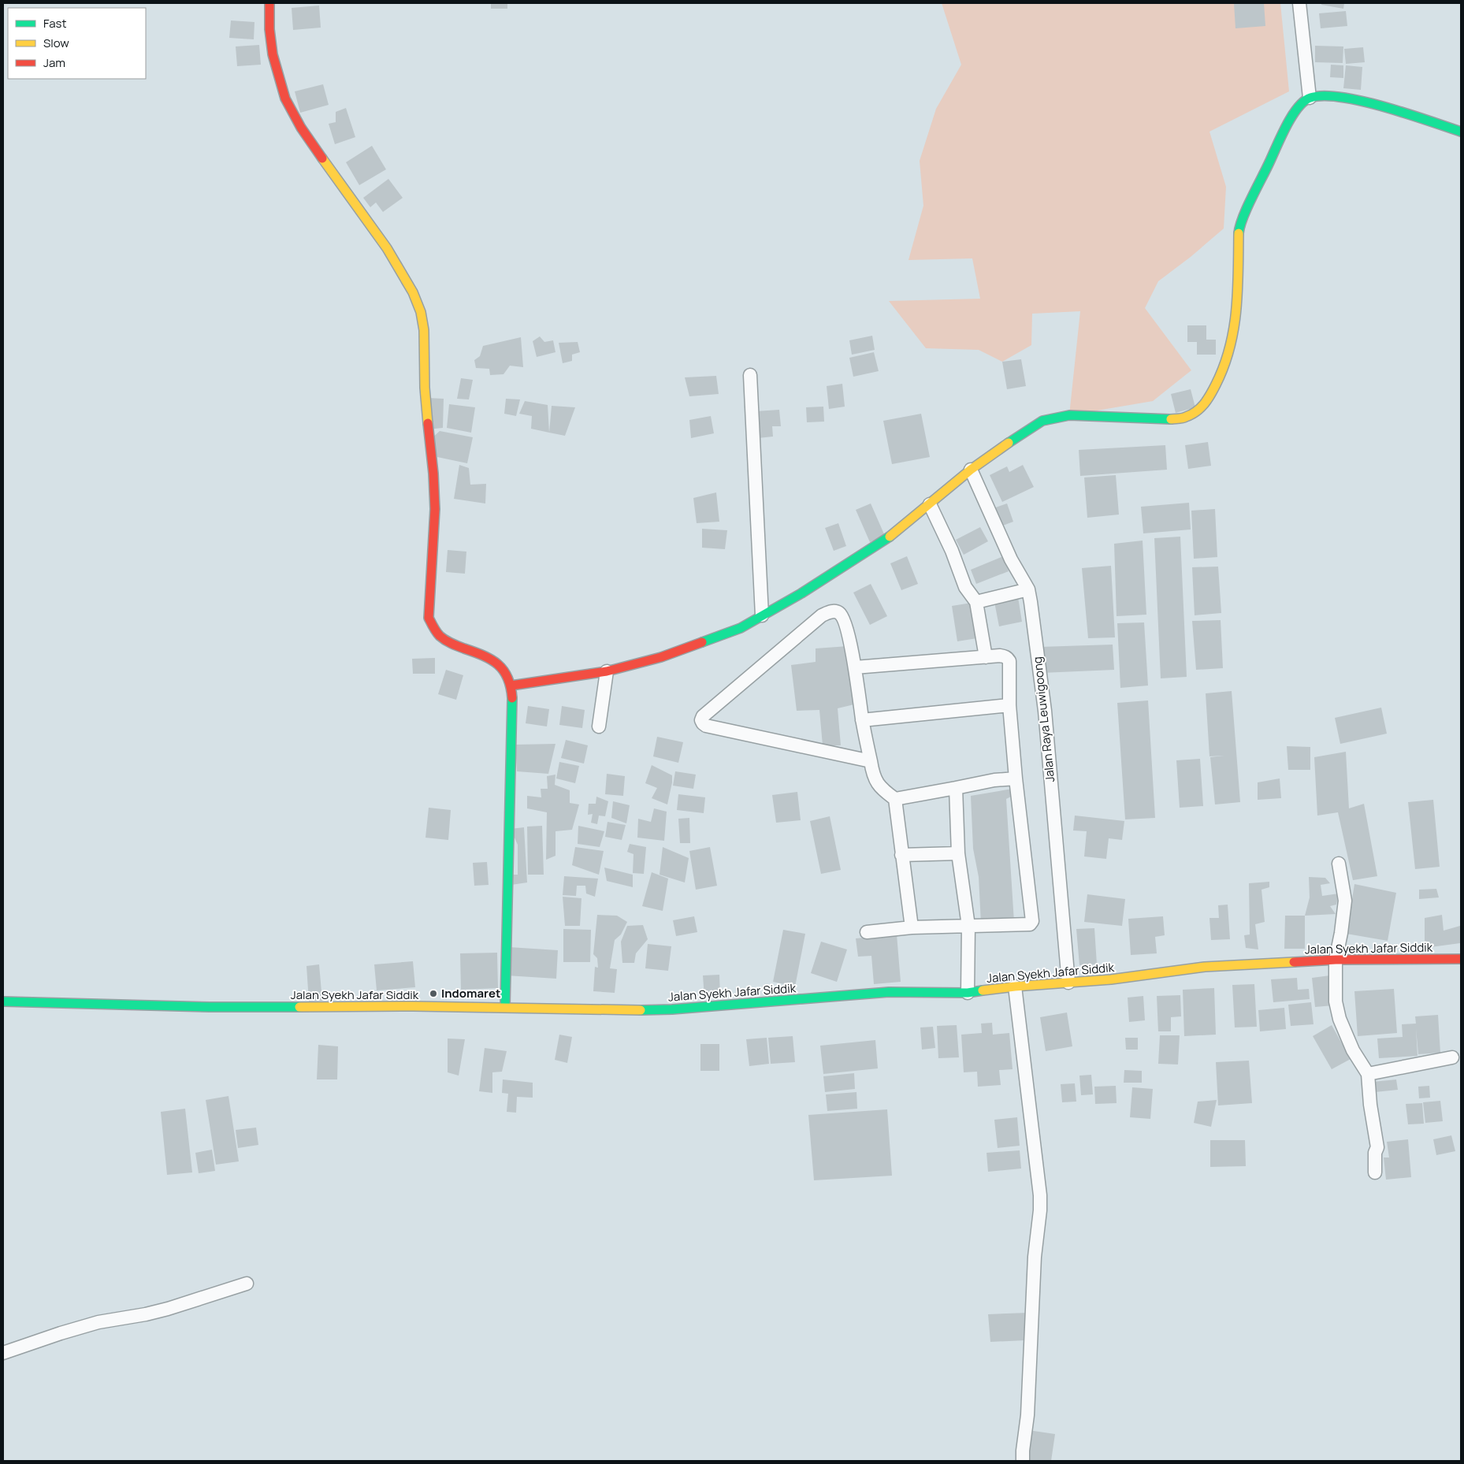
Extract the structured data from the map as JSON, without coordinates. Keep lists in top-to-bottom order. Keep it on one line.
{"streets":{"street":["Jalan Raya Leuwigoong","Jalan Syekh Jafar Siddik"]},"crossings":[["Jalan Raya Leuwigoong","Jalan Syekh Jafar Siddik"]],"places":["Indomaret"],"legend":["Fast","Slow","Jam"]}
